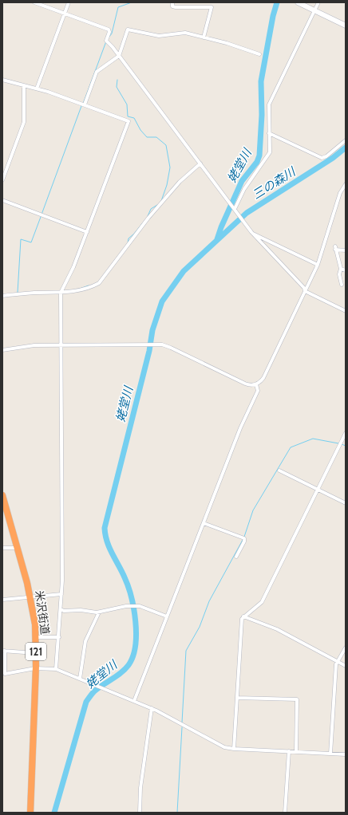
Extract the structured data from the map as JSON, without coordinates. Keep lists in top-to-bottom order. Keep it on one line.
{"streets":{"highway":["米沢街道","121"]},"water":["姥堂川","三の森川"]}
